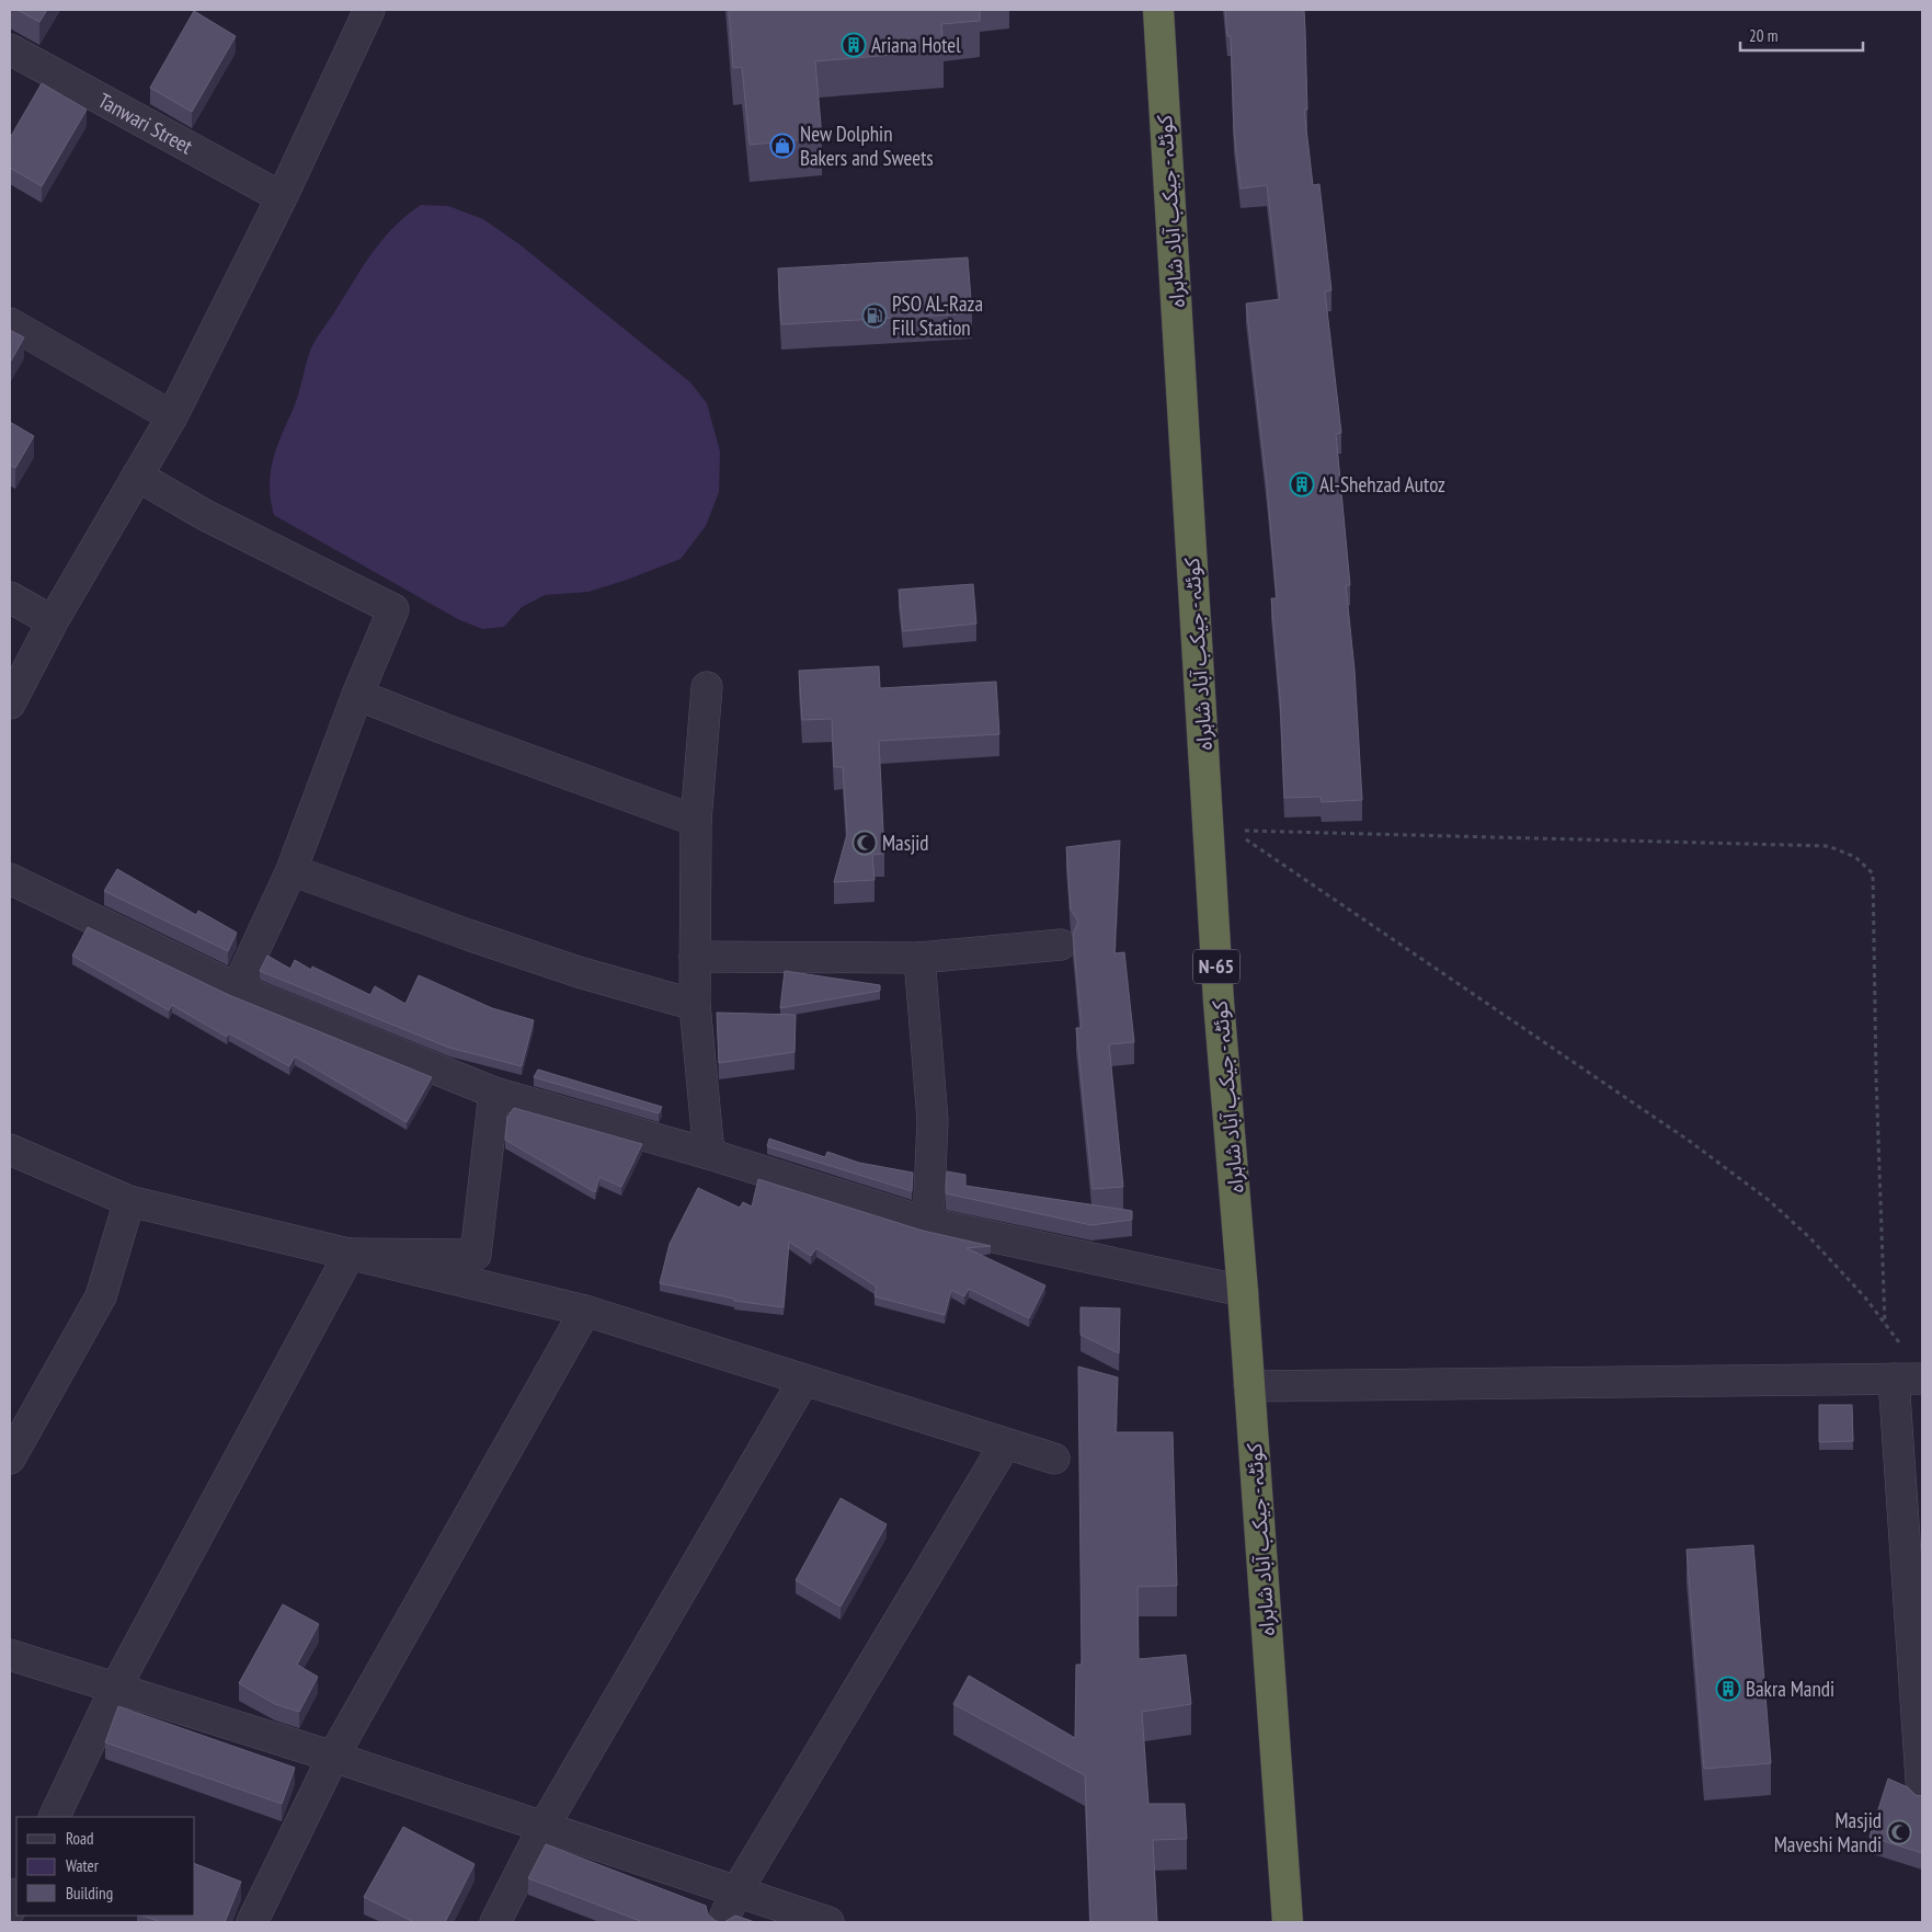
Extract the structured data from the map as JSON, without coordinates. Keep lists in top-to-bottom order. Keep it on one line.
{"streets":{"highway":["کوئٹہ - جیکب آباد شاہراہ","N-65"],"street":["Tanwari Street"]},"places":{"building":["Ariana Hotel","Al-Shehzad Autoz","Bakra Mandi"],"shop":["New Dolphin Bakers and Sweets"],"fuel station":["PSO AL-Raza Fill Station"],"mosque":["Masjid","Masjid Maveshi Mandi"]},"legend":["Road","Water","Building"],"scale_bar":"20 m"}
